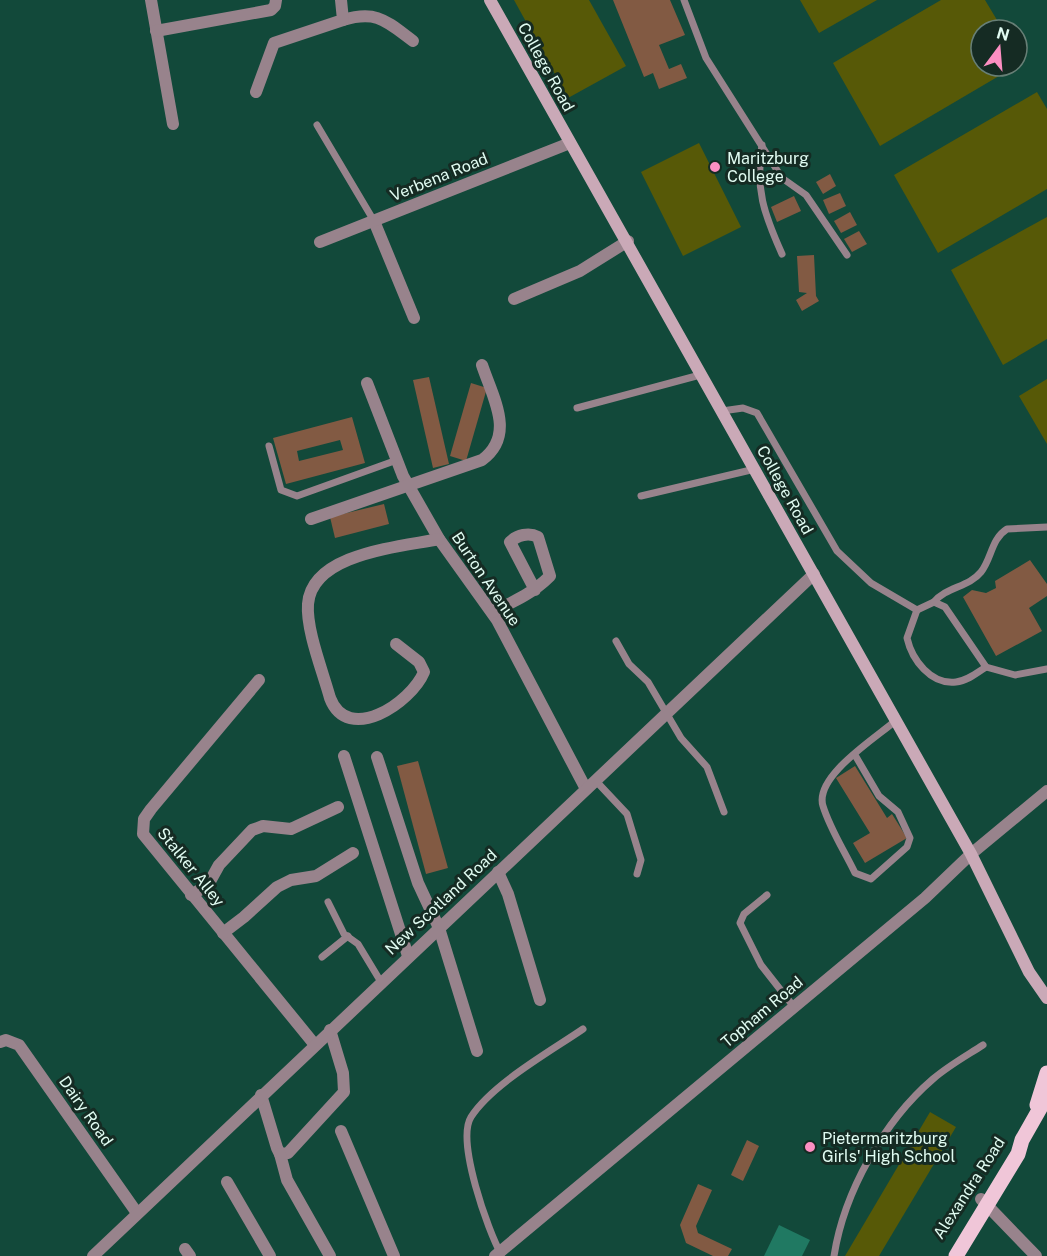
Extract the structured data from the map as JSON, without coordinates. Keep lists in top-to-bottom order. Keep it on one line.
{"streets":{"main road":["Alexandra Road"],"street":["College Road","Verbena Road","Burton Avenue","Stalker Alley","New Scotland Road","Topham Road","Dairy Road"]},"crossings":[["College Road","Verbena Road"],["College Road","New Scotland Road"],["College Road","Topham Road"],["Burton Avenue","New Scotland Road"],["Stalker Alley","New Scotland Road"],["New Scotland Road","Dairy Road"]],"places":["Maritzburg College","Pietermaritzburg Girls' High School"],"north":"top"}
